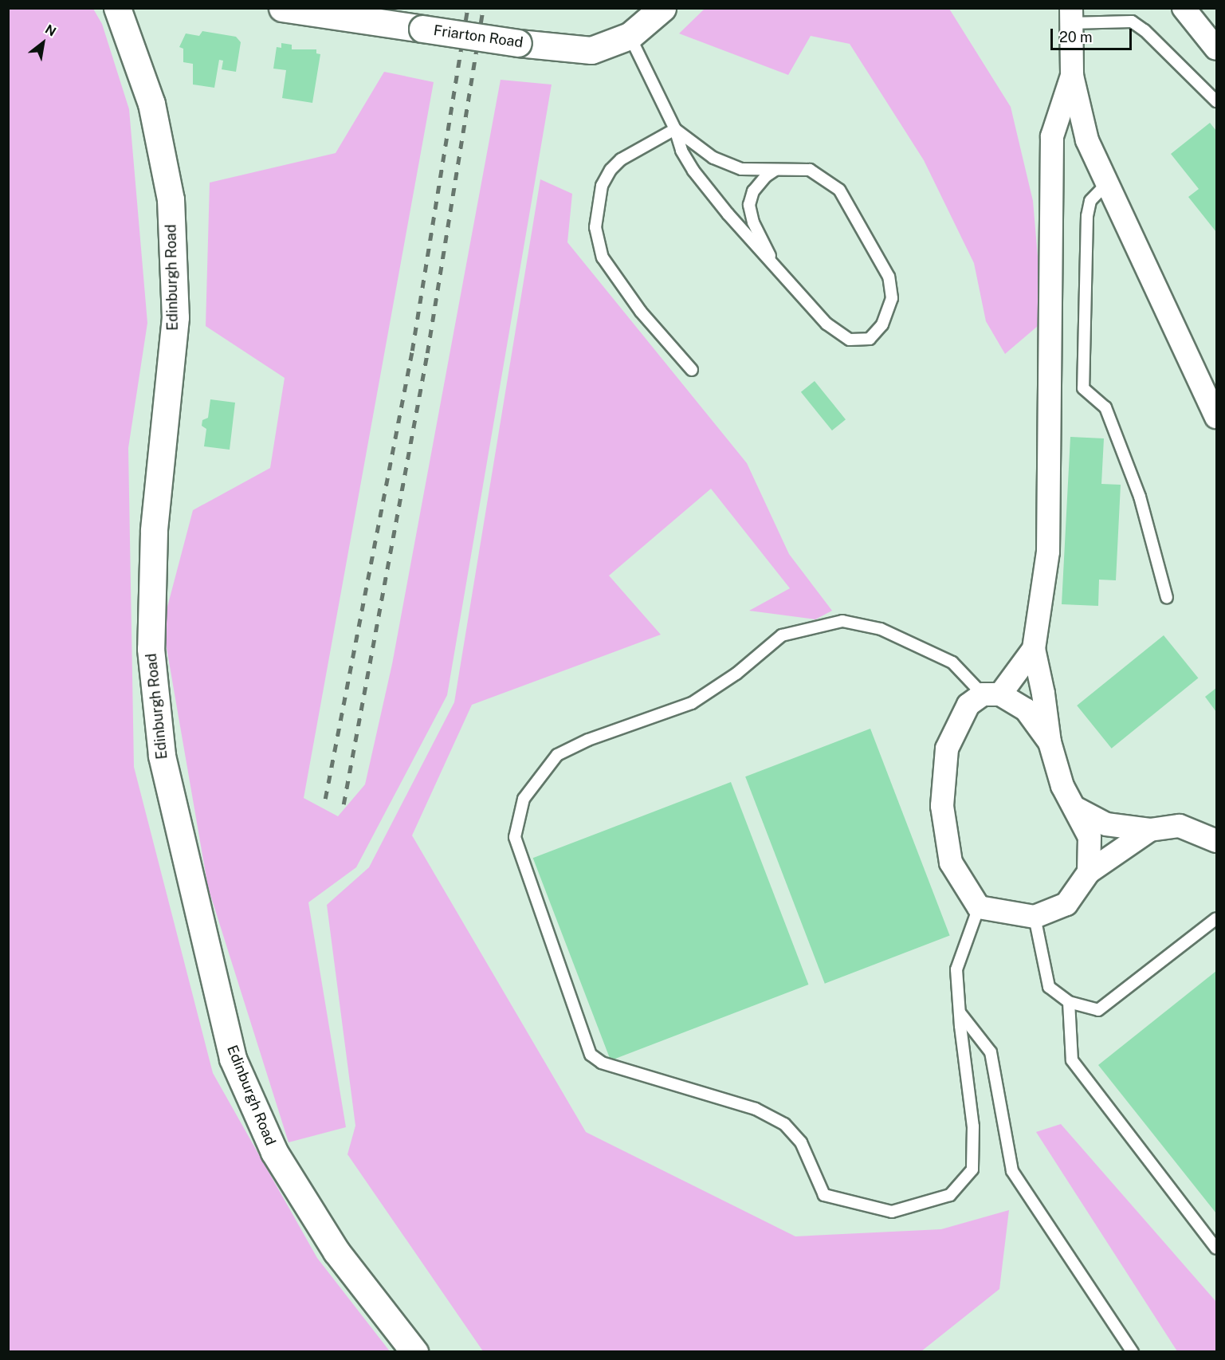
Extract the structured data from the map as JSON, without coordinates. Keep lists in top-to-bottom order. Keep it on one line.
{"streets":{"main road":["Friarton Road","Edinburgh Road"]},"scale_bar":"20 m","north":"top right"}
